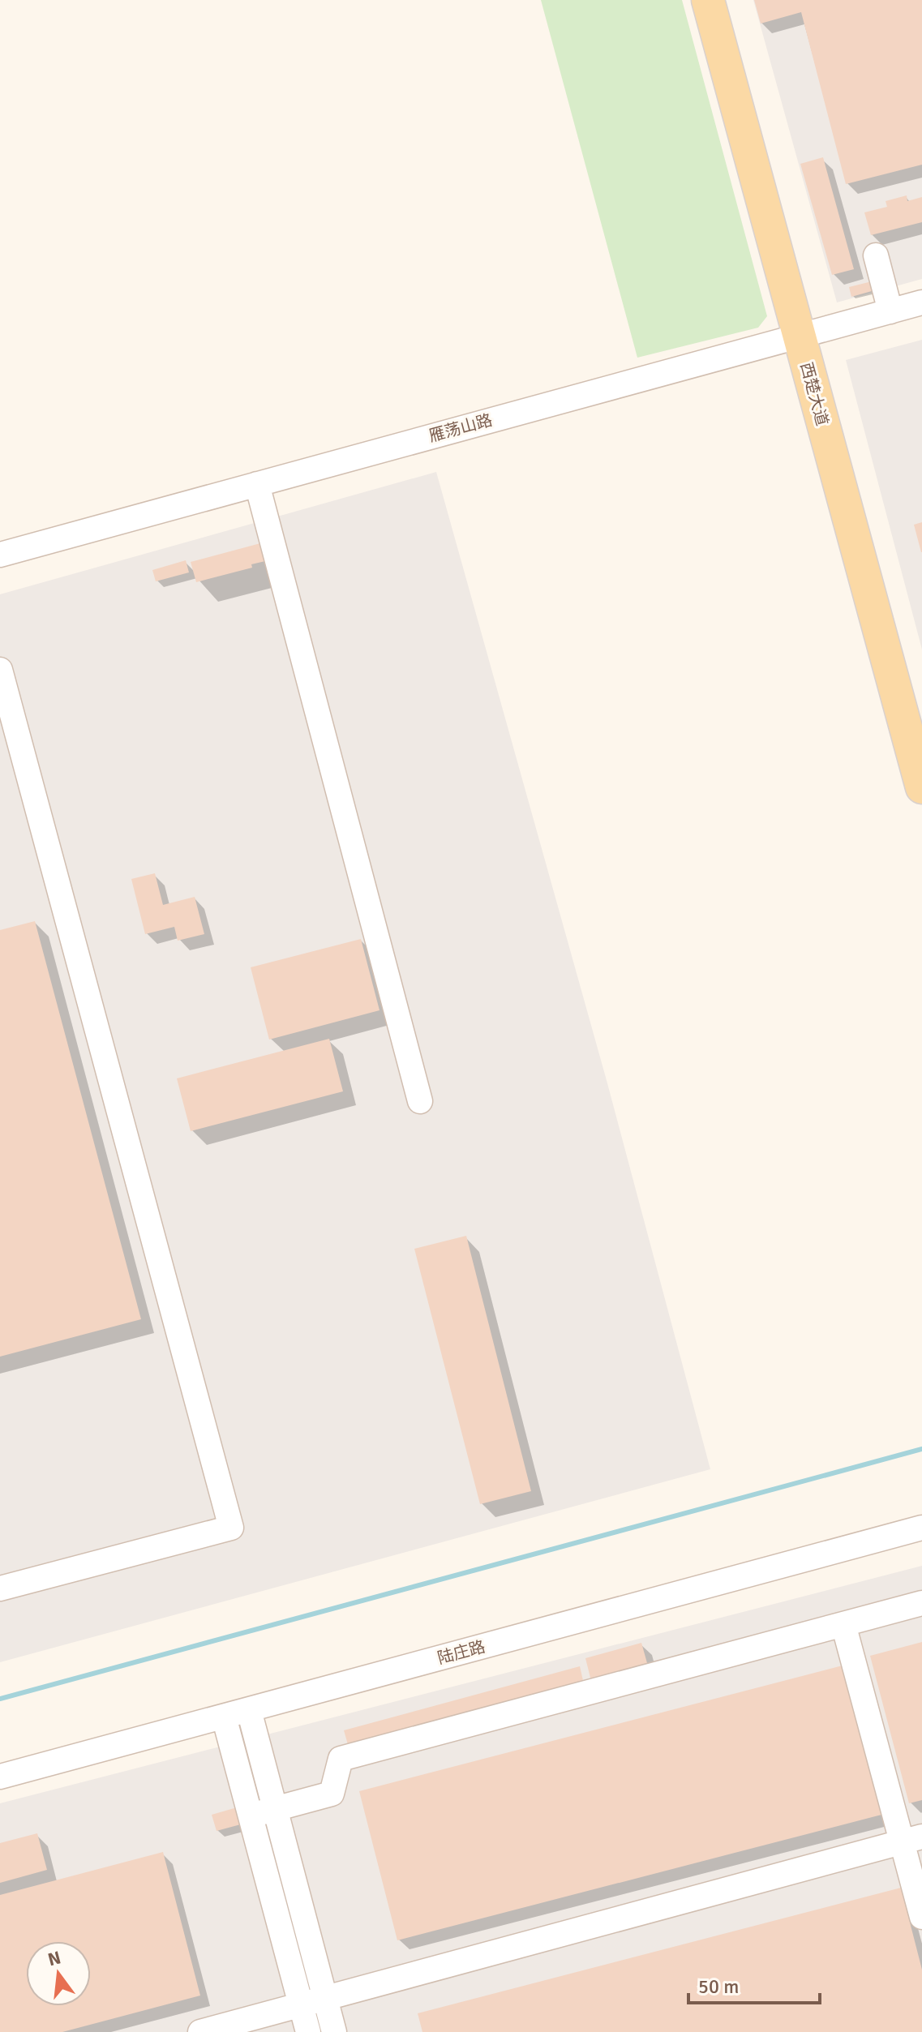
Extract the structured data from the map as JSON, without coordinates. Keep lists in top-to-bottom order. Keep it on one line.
{"streets":{"main road":["西楚大道"],"street":["雁荡山路","陆庄路"]},"crossings":[["西楚大道","雁荡山路"]],"scale_bar":"50 m","north":"top"}
